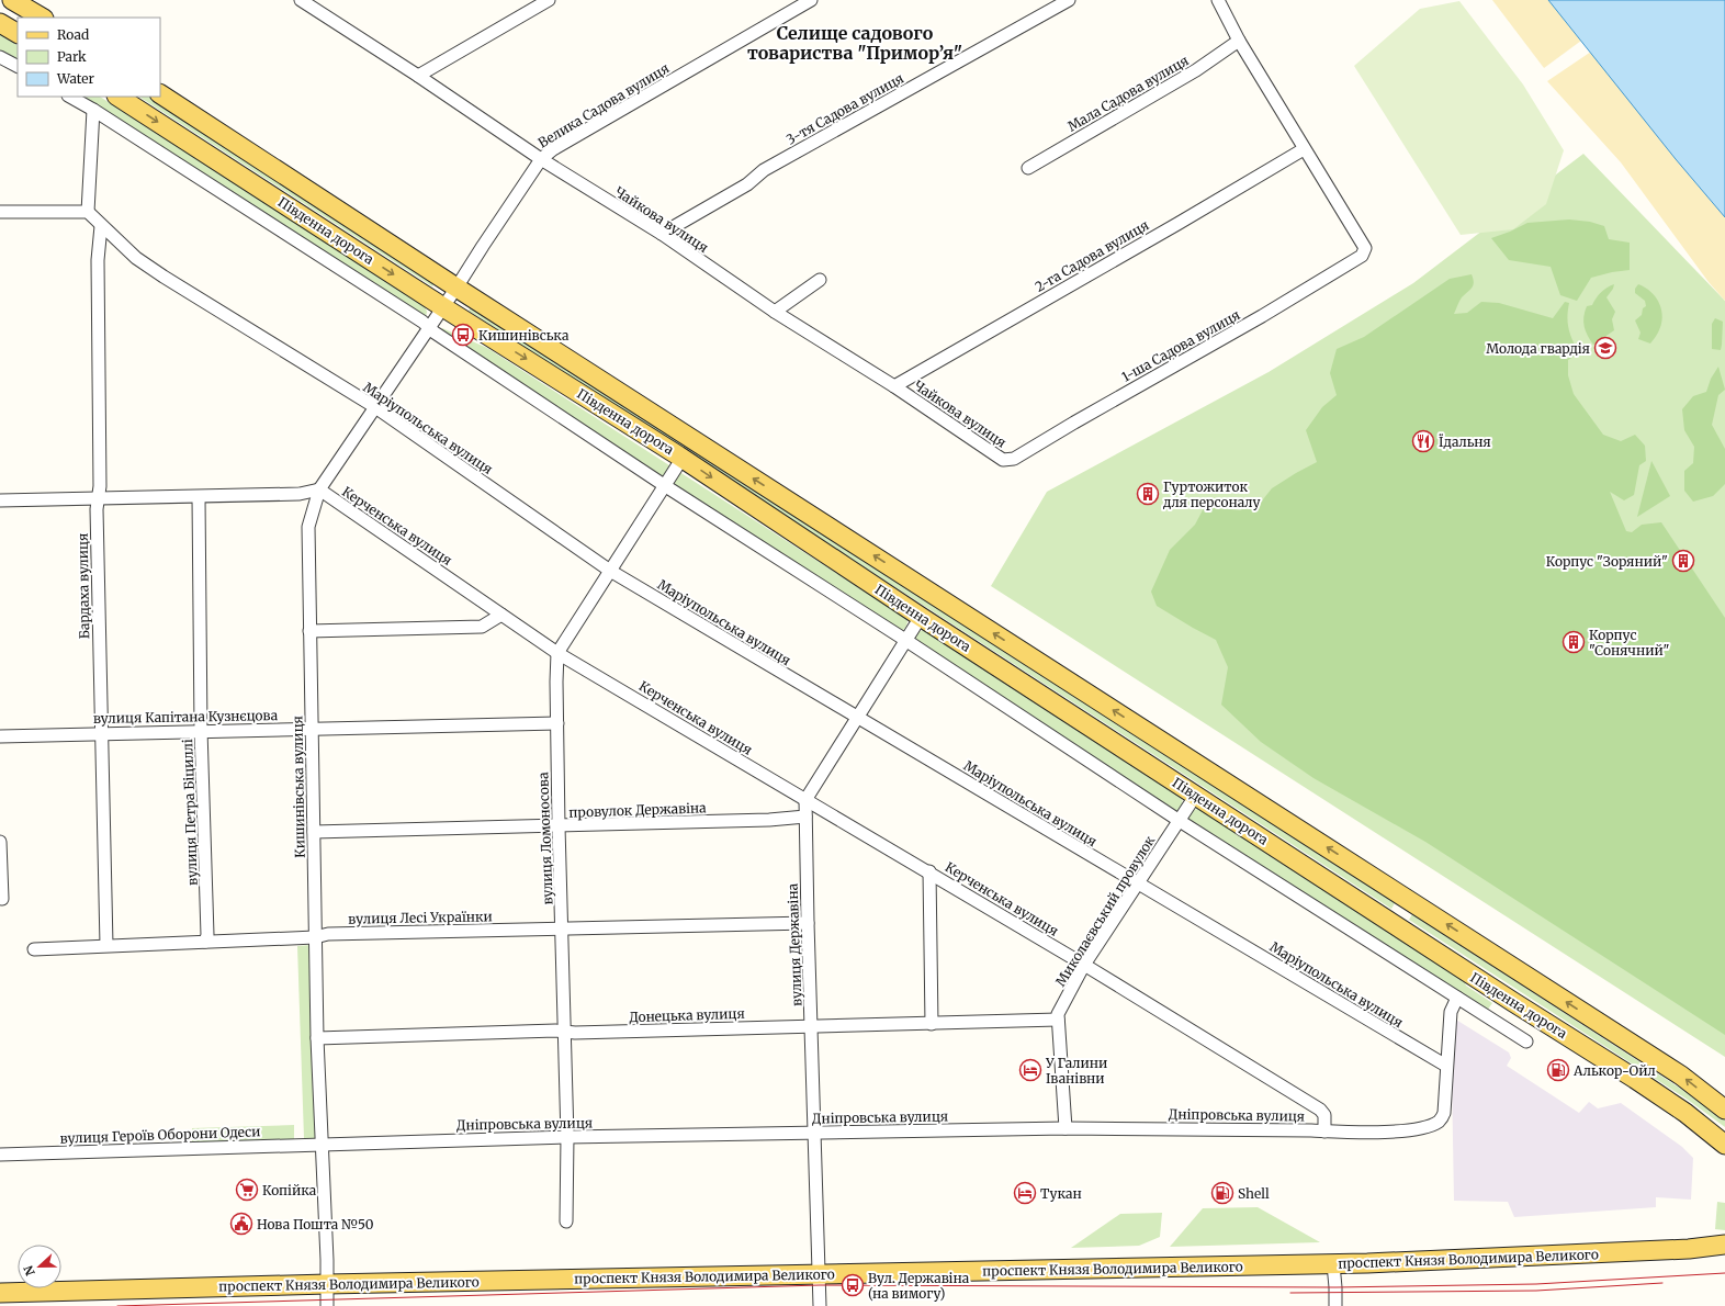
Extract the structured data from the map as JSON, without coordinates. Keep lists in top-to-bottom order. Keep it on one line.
{"streets":{"main road":["Південна дорога","проспект Князя Володимира Великого"],"street":["Мала Садова вулиця","Велика Садова вулиця","3-тя Садова вулиця","Чайкова вулиця","2-га Садова вулиця","1-ша Садова вулиця","Маріупольська вулиця","Керченська вулиця","Бардаха вулиця","вулиця Капітана Кузнєцова","Кишинівська вулиця","провулок Державіна","вулиця Петра Біциллі","вулиця Ломоносова","Миколаєвський провулок","вулиця Лесі Українки","вулиця Державіна","Донецька вулиця","Дніпровська вулиця","вулиця Героїв Оборони Одеси"]},"crossings":[["Велика Садова вулиця","Чайкова вулиця"],["Велика Садова вулиця","Південна дорога"],["Велика Садова вулиця","Кишинівська вулиця"],["3-тя Садова вулиця","Чайкова вулиця"],["Чайкова вулиця","2-га Садова вулиця"],["Чайкова вулиця","1-ша Садова вулиця"],["Південна дорога","Кишинівська вулиця"],["Південна дорога","Миколаєвський провулок"],["2-га Садова вулиця","1-ша Садова вулиця"],["Маріупольська вулиця","Бардаха вулиця"],["Маріупольська вулиця","Кишинівська вулиця"],["Маріупольська вулиця","Миколаєвський провулок"],["Маріупольська вулиця","Дніпровська вулиця"],["Керченська вулиця","Кишинівська вулиця"],["Керченська вулиця","вулиця Ломоносова"],["Керченська вулиця","Миколаєвський провулок"],["Керченська вулиця","вулиця Державіна"],["Керченська вулиця","Дніпровська вулиця"],["Бардаха вулиця","вулиця Капітана Кузнєцова"],["Бардаха вулиця","вулиця Лесі Українки"],["вулиця Капітана Кузнєцова","Кишинівська вулиця"],["вулиця Капітана Кузнєцова","вулиця Петра Біциллі"],["вулиця Капітана Кузнєцова","вулиця Ломоносова"],["Кишинівська вулиця","провулок Державіна"],["Кишинівська вулиця","вулиця Лесі Українки"],["Кишинівська вулиця","Донецька вулиця"],["Кишинівська вулиця","Дніпровська вулиця"],["Кишинівська вулиця","вулиця Героїв Оборони Одеси"],["Кишинівська вулиця","проспект Князя Володимира Великого"],["провулок Державіна","вулиця Ломоносова"],["провулок Державіна","вулиця Державіна"],["вулиця Петра Біциллі","вулиця Лесі Українки"],["вулиця Ломоносова","вулиця Лесі Українки"],["вулиця Ломоносова","Донецька вулиця"],["вулиця Ломоносова","Дніпровська вулиця"],["Миколаєвський провулок","Донецька вулиця"],["Миколаєвський провулок","Дніпровська вулиця"],["вулиця Лесі Українки","вулиця Державіна"],["вулиця Державіна","Донецька вулиця"],["вулиця Державіна","Дніпровська вулиця"],["вулиця Державіна","проспект Князя Володимира Великого"],["Дніпровська вулиця","вулиця Героїв Оборони Одеси"]],"districts":["Селище садового товариства \"Примор’я\""],"places":{"bus stop":["Кишинівська","Вул. Державіна (на вимогу)"],"school or university":["Молода гвардія"],"restaurant":["Їдальня"],"building":["Гуртожиток для персоналу","Корпус \"Зоряний\"","Корпус \"Сонячний\""],"hotel":["У Галини Іванівни","Тукан"],"fuel station":["Алькор-Ойл","Shell"],"supermarket":["Копійка"],"public building":["Нова Пошта №50"]},"legend":["Road","Park","Water"],"north":"left"}
